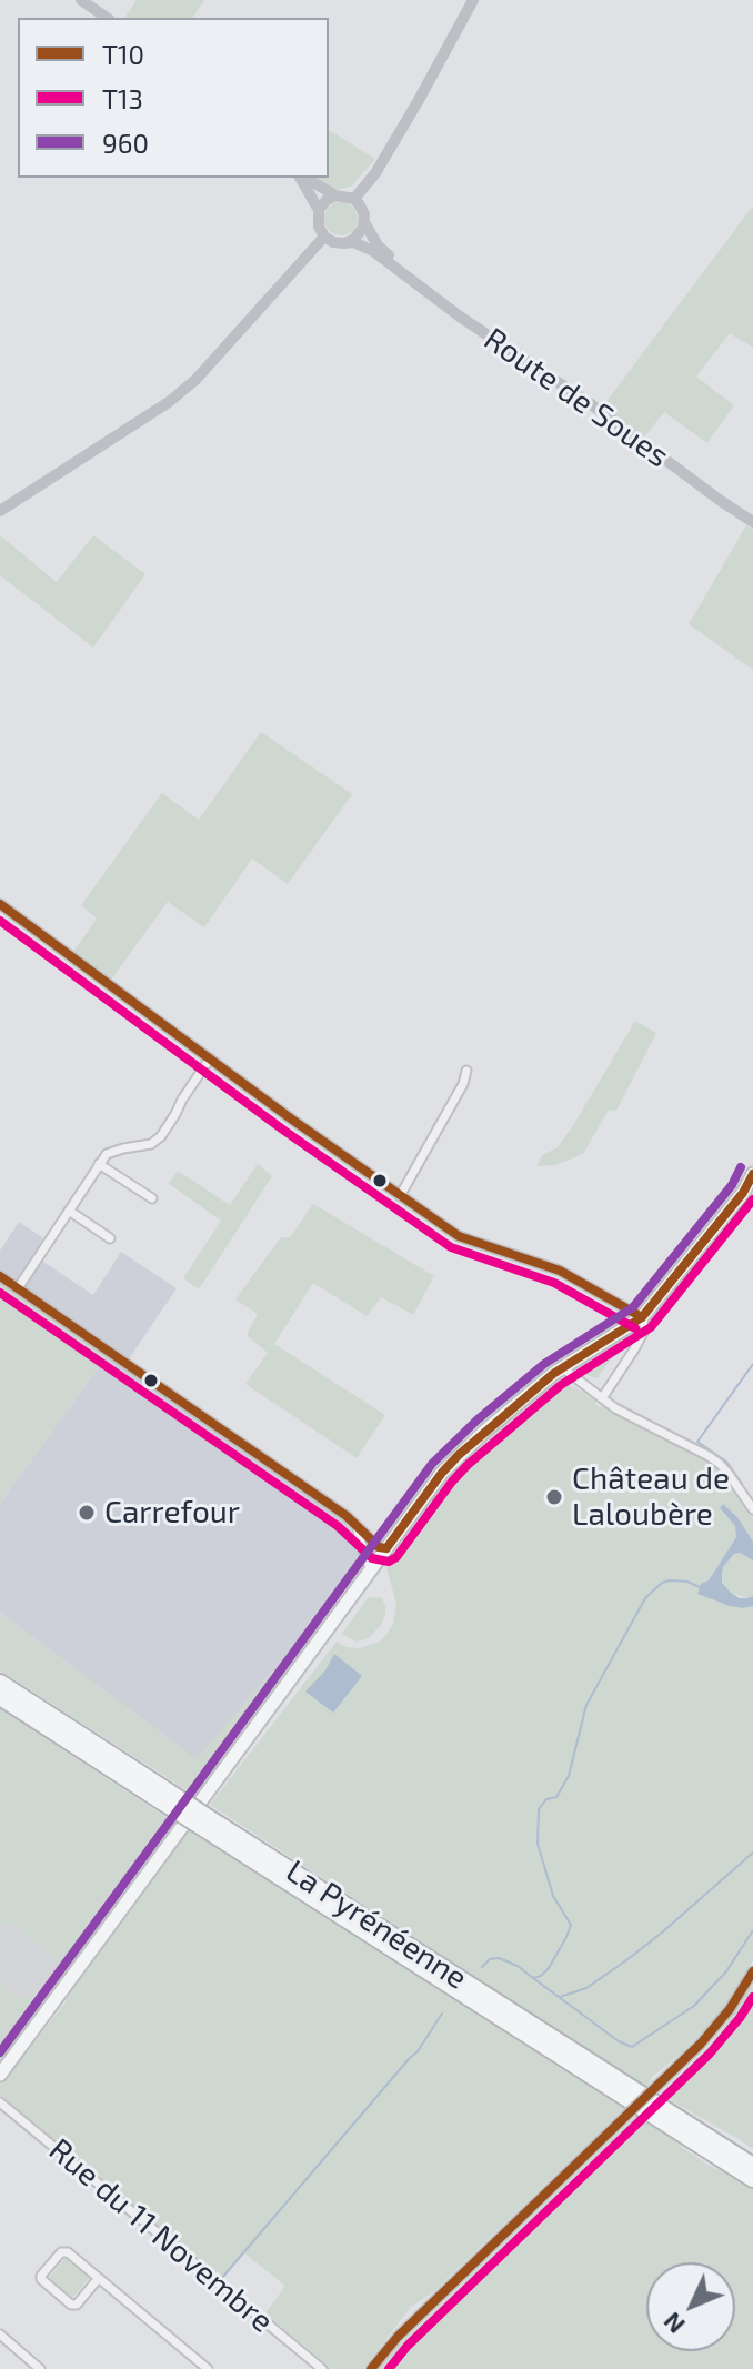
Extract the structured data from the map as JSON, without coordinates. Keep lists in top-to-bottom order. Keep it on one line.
{"streets":{"highway":["La Pyrénéenne"],"main road":["Route de Soues"],"street":["Rue du 11 Novembre"]},"places":["Château de Laloubère","Carrefour"],"lines":["transit line T10","transit line T13","transit line 960"],"legend":["T10","T13","960"],"north":"bottom left"}
